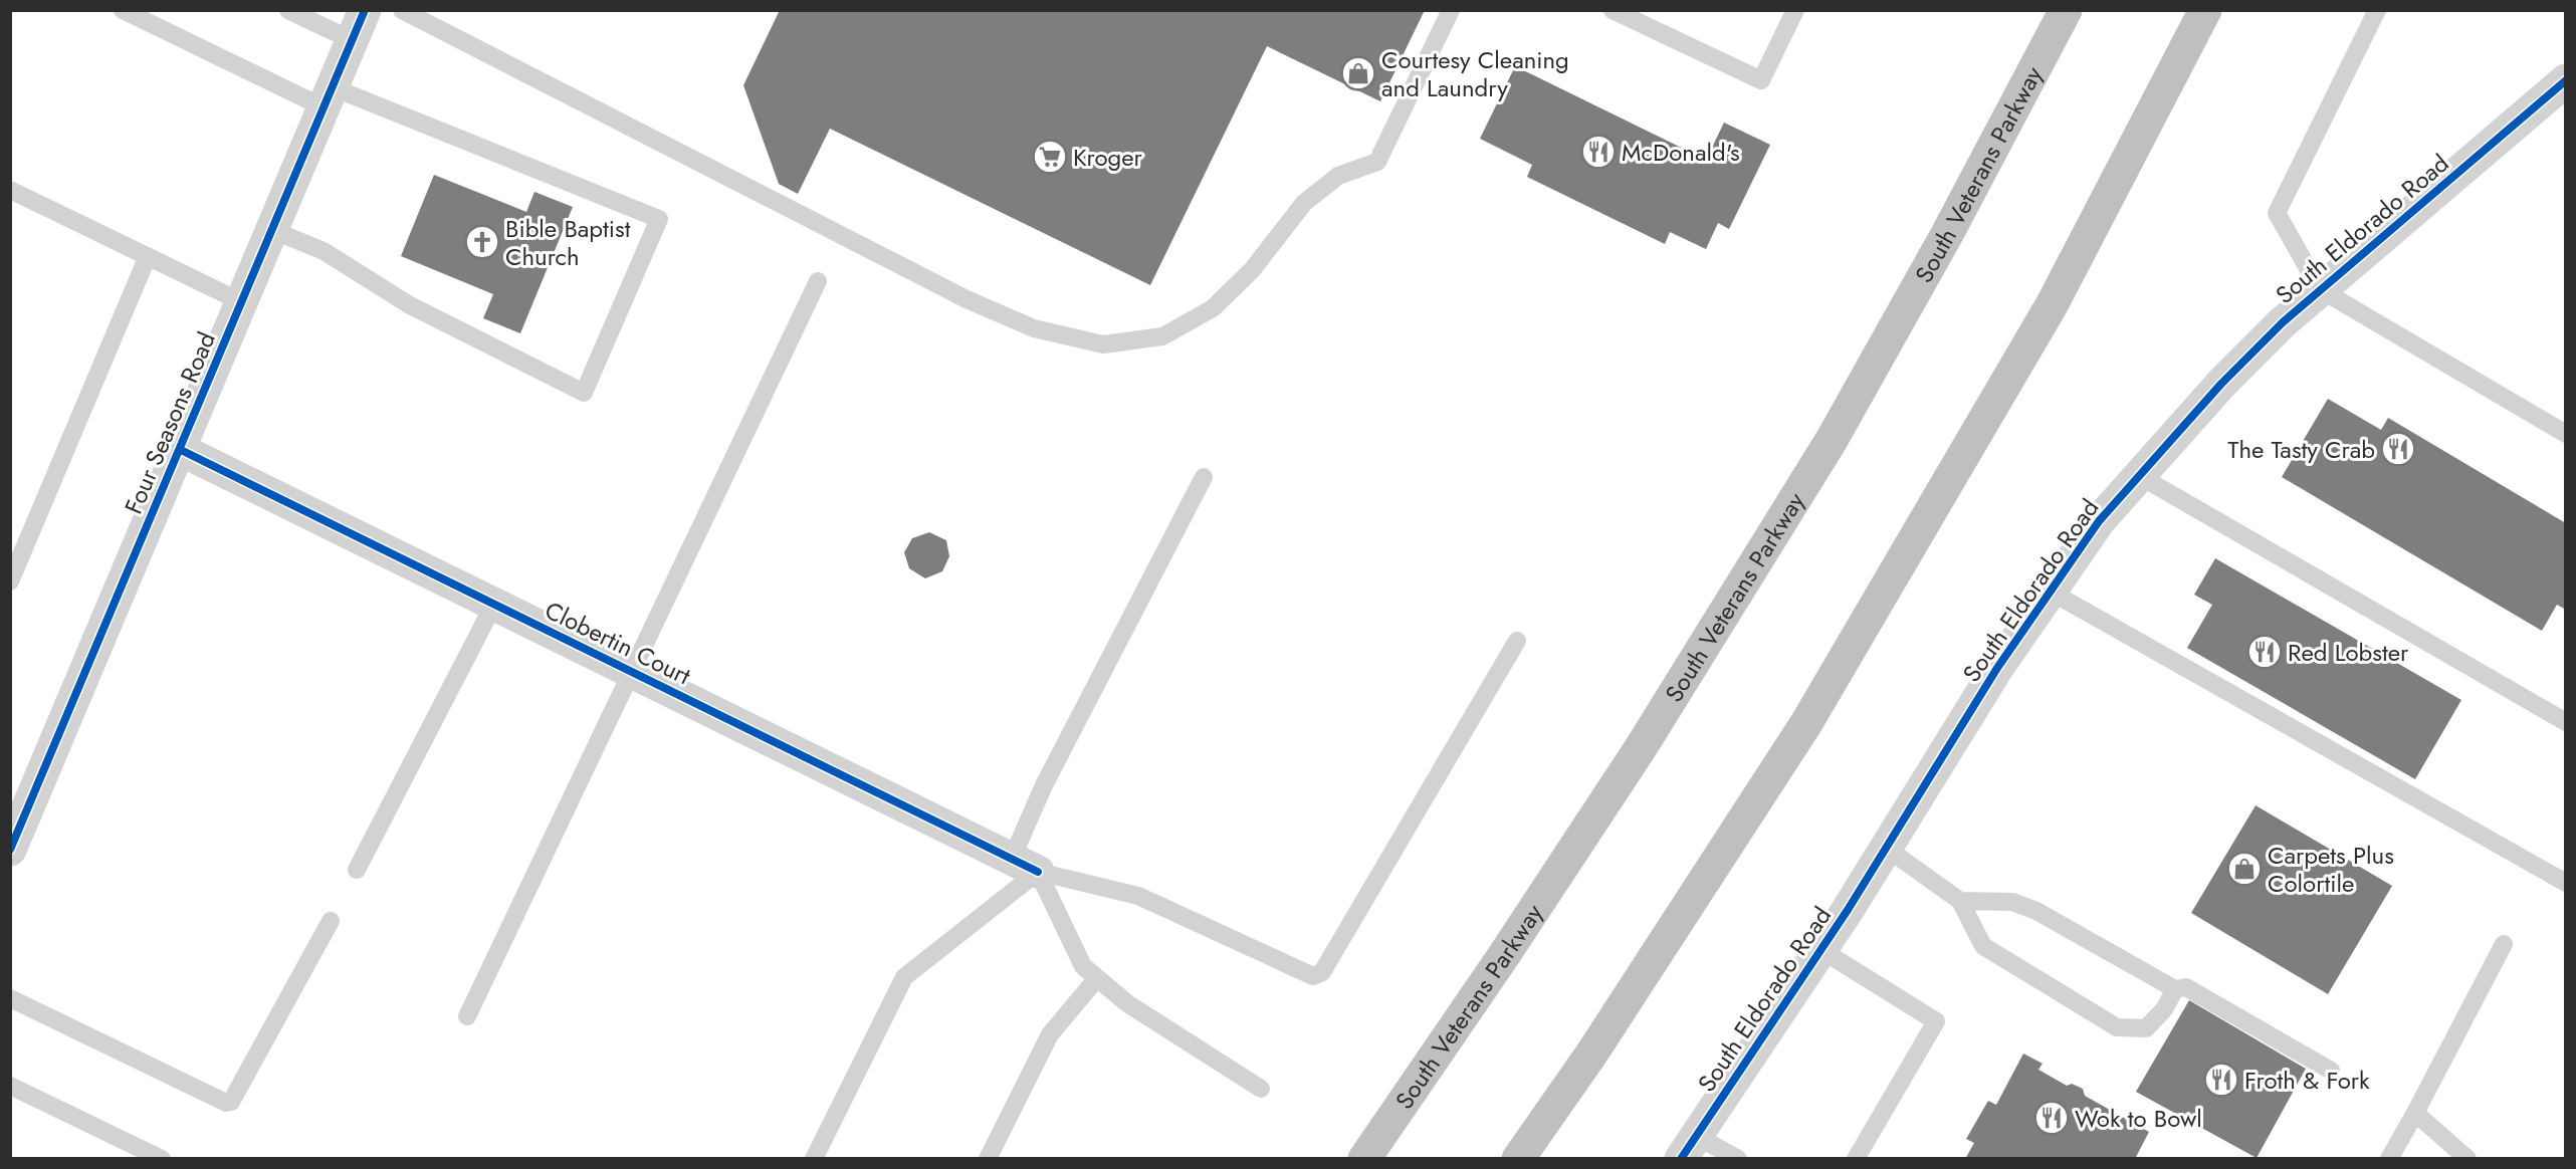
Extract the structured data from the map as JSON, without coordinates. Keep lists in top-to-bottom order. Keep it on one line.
{"streets":{"highway":["South Veterans Parkway"],"street":["South Eldorado Road","Four Seasons Road","Clobertin Court"]},"crossings":[["Four Seasons Road","Clobertin Court"]],"places":{"shop":["Courtesy Cleaning and Laundry","Carpets Plus Colortile"],"restaurant":["McDonald's","The Tasty Crab","Red Lobster","Froth & Fork","Wok to Bowl"],"supermarket":["Kroger"],"church":["Bible Baptist Church"]}}
